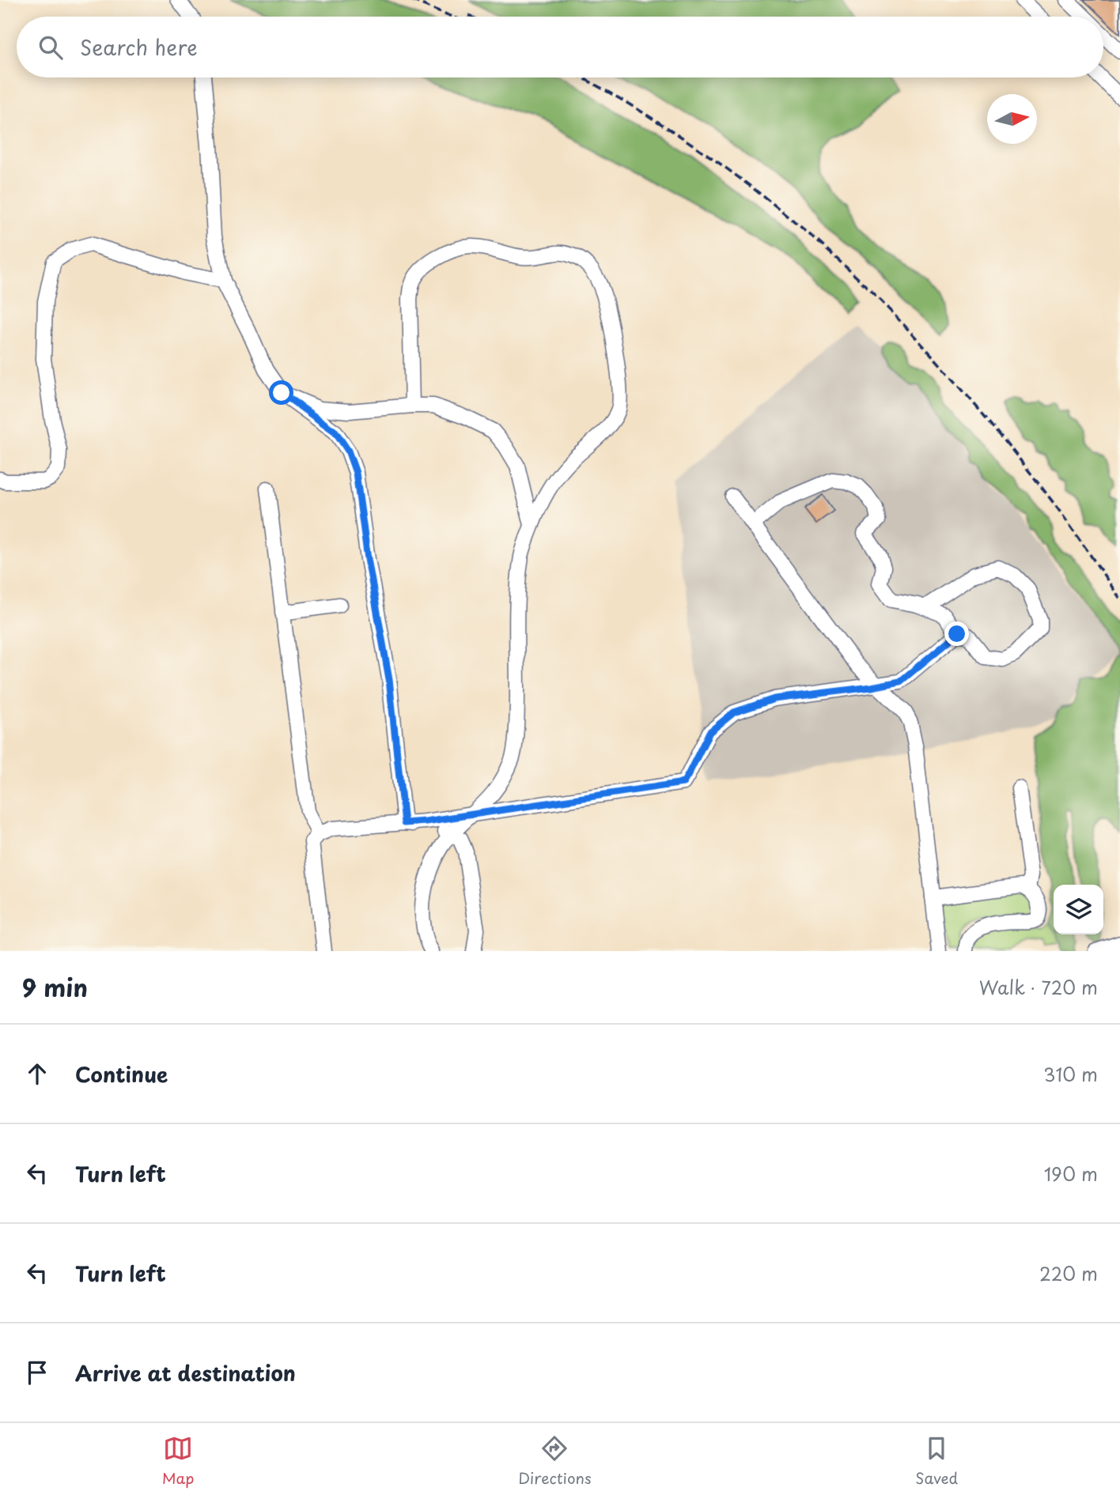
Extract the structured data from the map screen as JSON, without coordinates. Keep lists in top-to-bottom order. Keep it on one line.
{"north":"right","page":{"search":"Search here","heading":["9 min","Walk · 720 m"],"list":[["Continue","310 m"],["Turn left","190 m"],["Turn left","220 m"],"Arrive at destination"],"nav":["Map","Directions","Saved"]}}
